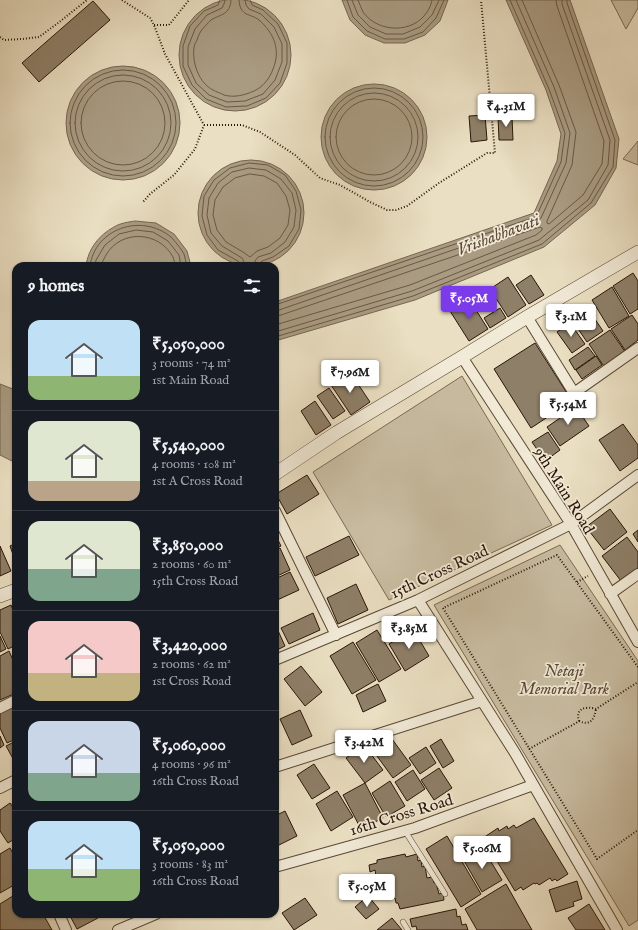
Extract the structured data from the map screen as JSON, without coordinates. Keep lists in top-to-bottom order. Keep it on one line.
{"streets":{"street":["9th Main Road","15th Cross Road","16th Cross Road"]},"crossings":[["9th Main Road","15th Cross Road"]],"water":["Vrishabhavati"],"parks":["Netaji Memorial Park"],"page":{"price":["₹4.31M","₹5.05M","₹3.1M","₹7.96M","₹5.54M","₹3.85M","₹3.42M","₹5.06M","₹5.05M"],"heading":"9 homes","list":[{"name":"₹5,050,000","note":"3 rooms · 74 m² · 1st Main Road"},{"name":"₹5,540,000","note":"4 rooms · 108 m² · 1st A Cross Road"},{"name":"₹3,850,000","note":"2 rooms · 60 m² · 15th Cross Road"},{"name":"₹3,420,000","note":"2 rooms · 62 m² · 1st Cross Road"},{"name":"₹5,060,000","note":"4 rooms · 96 m² · 16th Cross Road"},{"name":"₹5,050,000","note":"3 rooms · 83 m² · 16th Cross Road"}]}}
